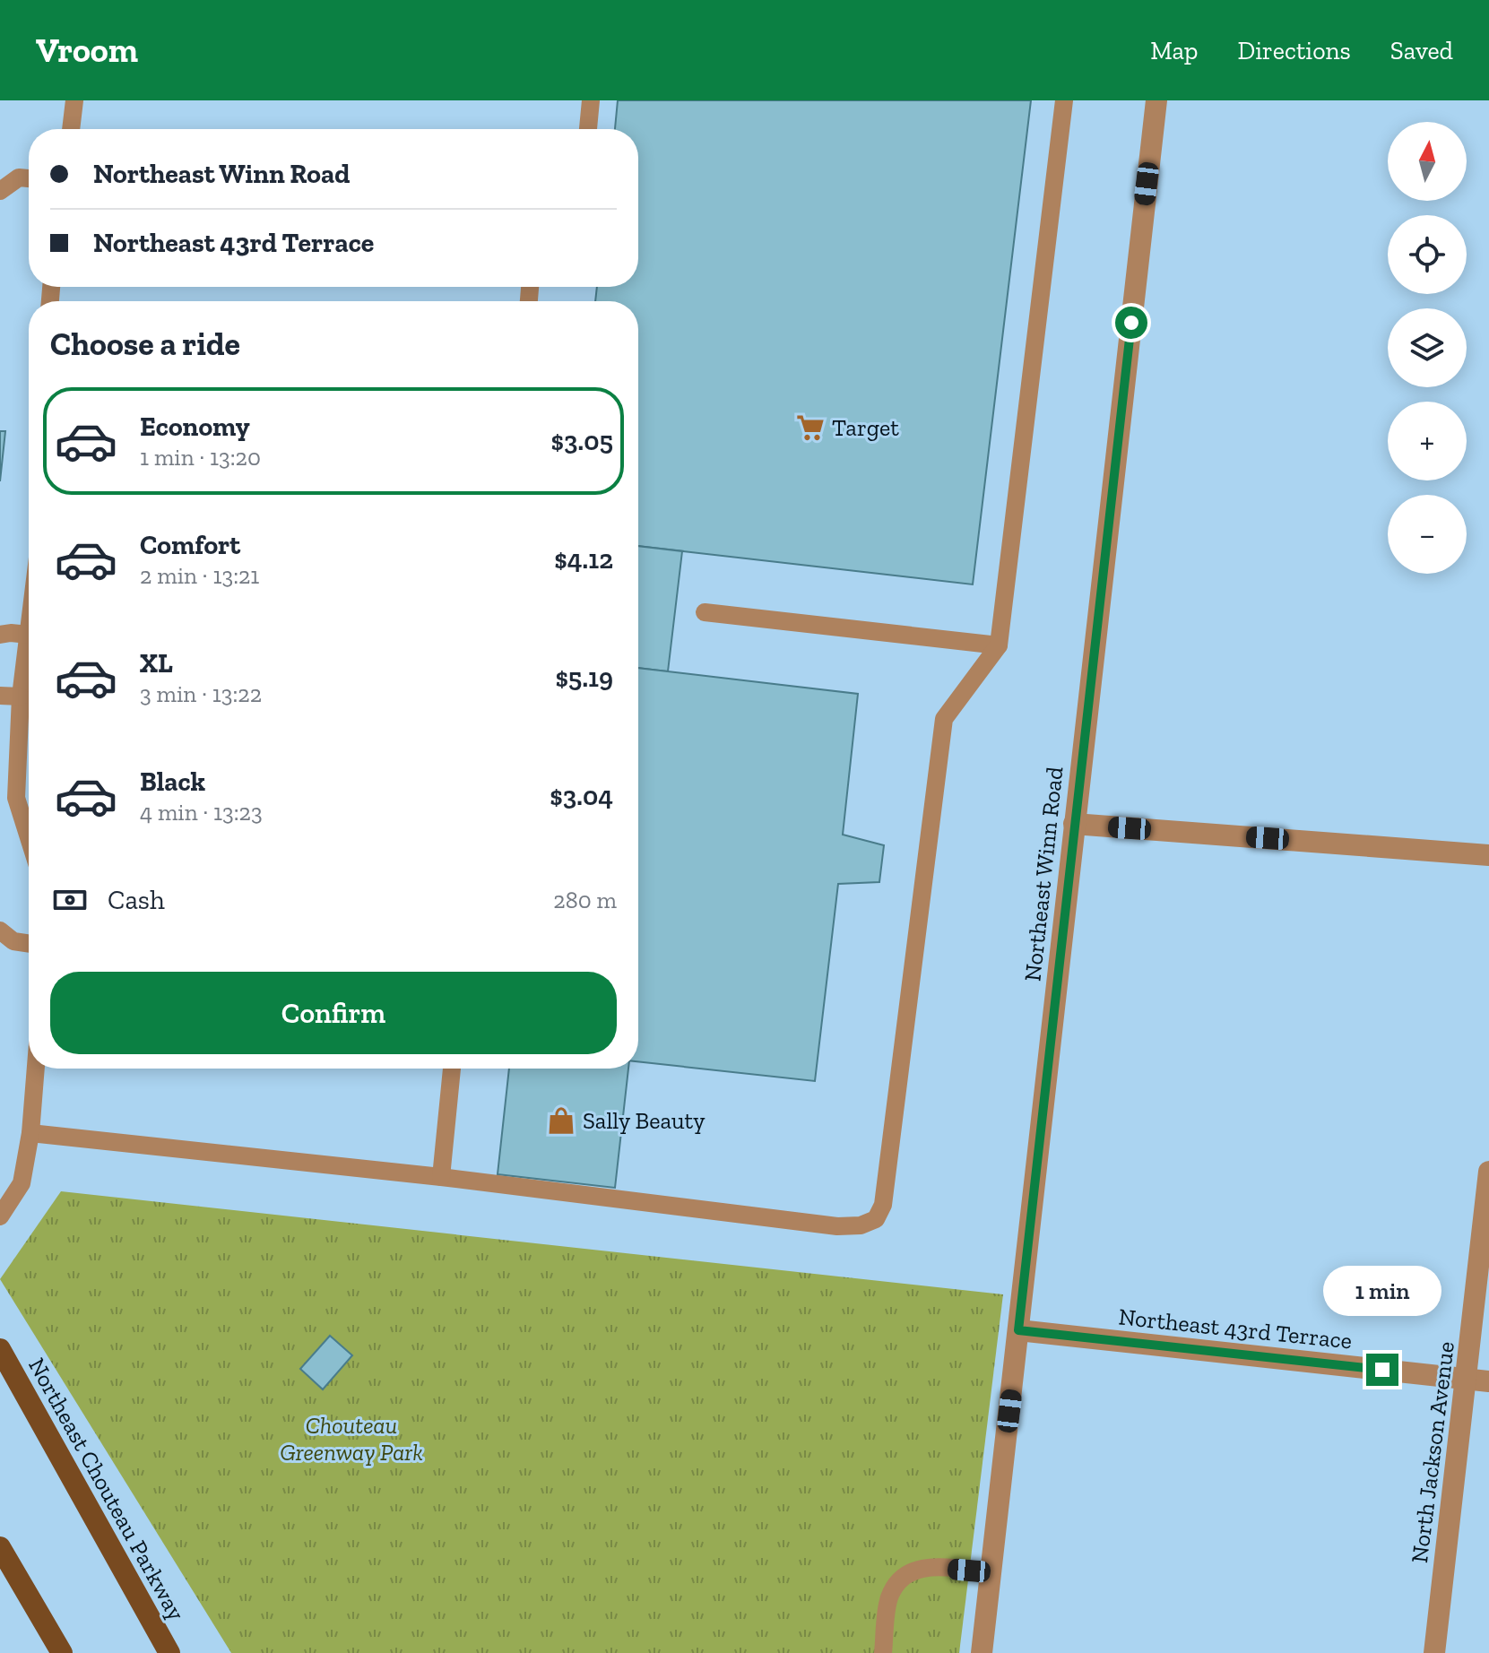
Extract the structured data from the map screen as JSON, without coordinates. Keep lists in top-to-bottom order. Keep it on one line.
{"streets":{"main road":["Northeast Chouteau Parkway"],"street":["Northeast Winn Road","Northeast 43rd Terrace","North Jackson Avenue"]},"crossings":[["Northeast Winn Road","Northeast 43rd Terrace"],["Northeast 43rd Terrace","North Jackson Avenue"]],"parks":["Chouteau Greenway Park"],"places":{"supermarket":["Target"],"shop":["Sally Beauty"]},"north":"top","page":{"header":"Vroom","nav":["Map","Directions","Saved"],"map_buttons":["+","−"],"banner":["Northeast Winn Road","Northeast 43rd Terrace"],"heading":"Choose a ride","list":[{"name":"Economy","note":"1 min · 13:20","value":"$3.05"},{"name":"Comfort","note":"2 min · 13:21","value":"$4.12"},{"name":"XL","note":"3 min · 13:22","value":"$5.19"},{"name":"Black","note":"4 min · 13:23","value":"$3.04"}],"pay":["Cash","280 m"],"buttons":"Confirm","bubble":"1 min"}}
